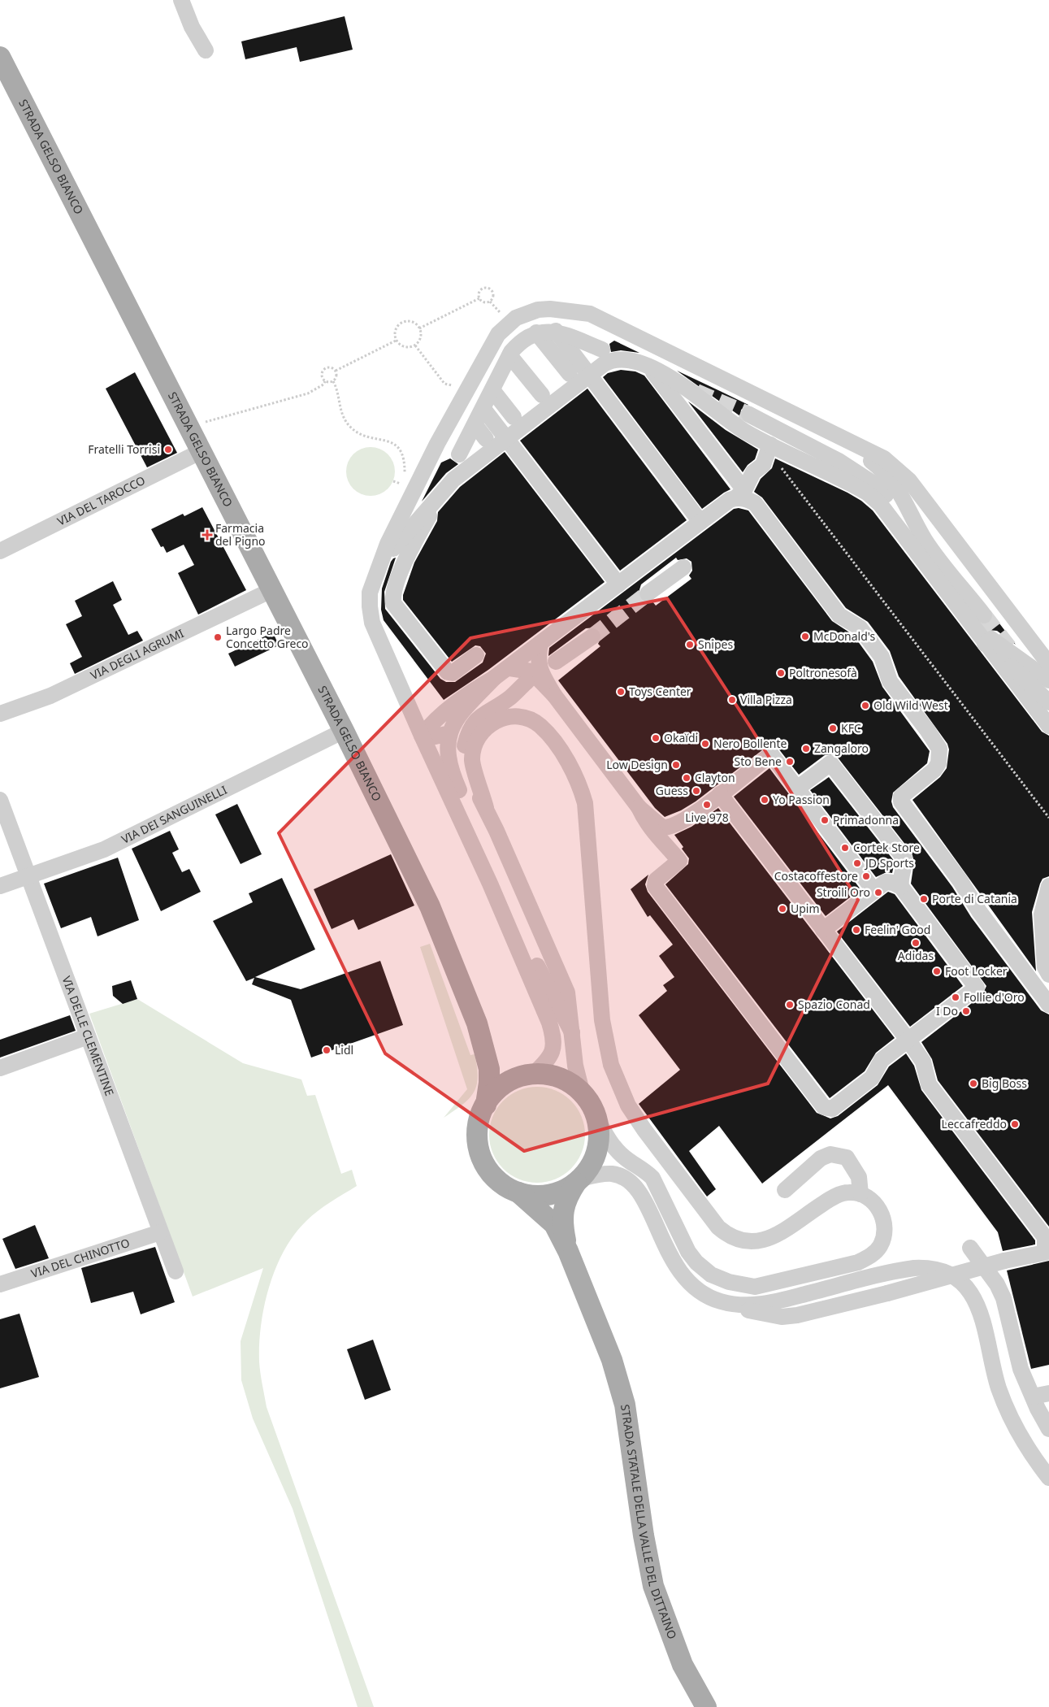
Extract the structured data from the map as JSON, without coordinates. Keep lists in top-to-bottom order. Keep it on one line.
{"streets":{"main road":["STRADA GELSO BIANCO","STRADA STATALE DELLA VALLE DEL DITTAINO"],"street":["VIA DEL TAROCCO","VIA DEGLI AGRUMI","VIA DEI SANGUINELLI","VIA DELLE CLEMENTINE","VIA DEL CHINOTTO"]},"crossings":[["STRADA GELSO BIANCO","VIA DEL TAROCCO"],["STRADA GELSO BIANCO","VIA DEGLI AGRUMI"],["STRADA GELSO BIANCO","VIA DEI SANGUINELLI"],["VIA DEI SANGUINELLI","VIA DELLE CLEMENTINE"],["VIA DELLE CLEMENTINE","VIA DEL CHINOTTO"]],"places":{"other":["Fratelli Torrisi","McDonald's","Largo Padre Concetto Greco","Snipes","Poltronesofà","Toys Center","Villa Pizza","Old Wild West","KFC","Okaïdi","Nero Bollente","Zangaloro","Sto Bene","Low Design","Clayton","Guess","Yo Passion","Live 978","Primadonna","Cortek Store","JD Sports","Costacoffestore","Stroili Oro","Porte di Catania","Upim","Feelin' Good","Adidas","Foot Locker","Follie d'Oro","Spazio Conad","I Do","Lidl","Big Boss","Leccafreddo"],"health":["Farmacia del Pigno"]}}
